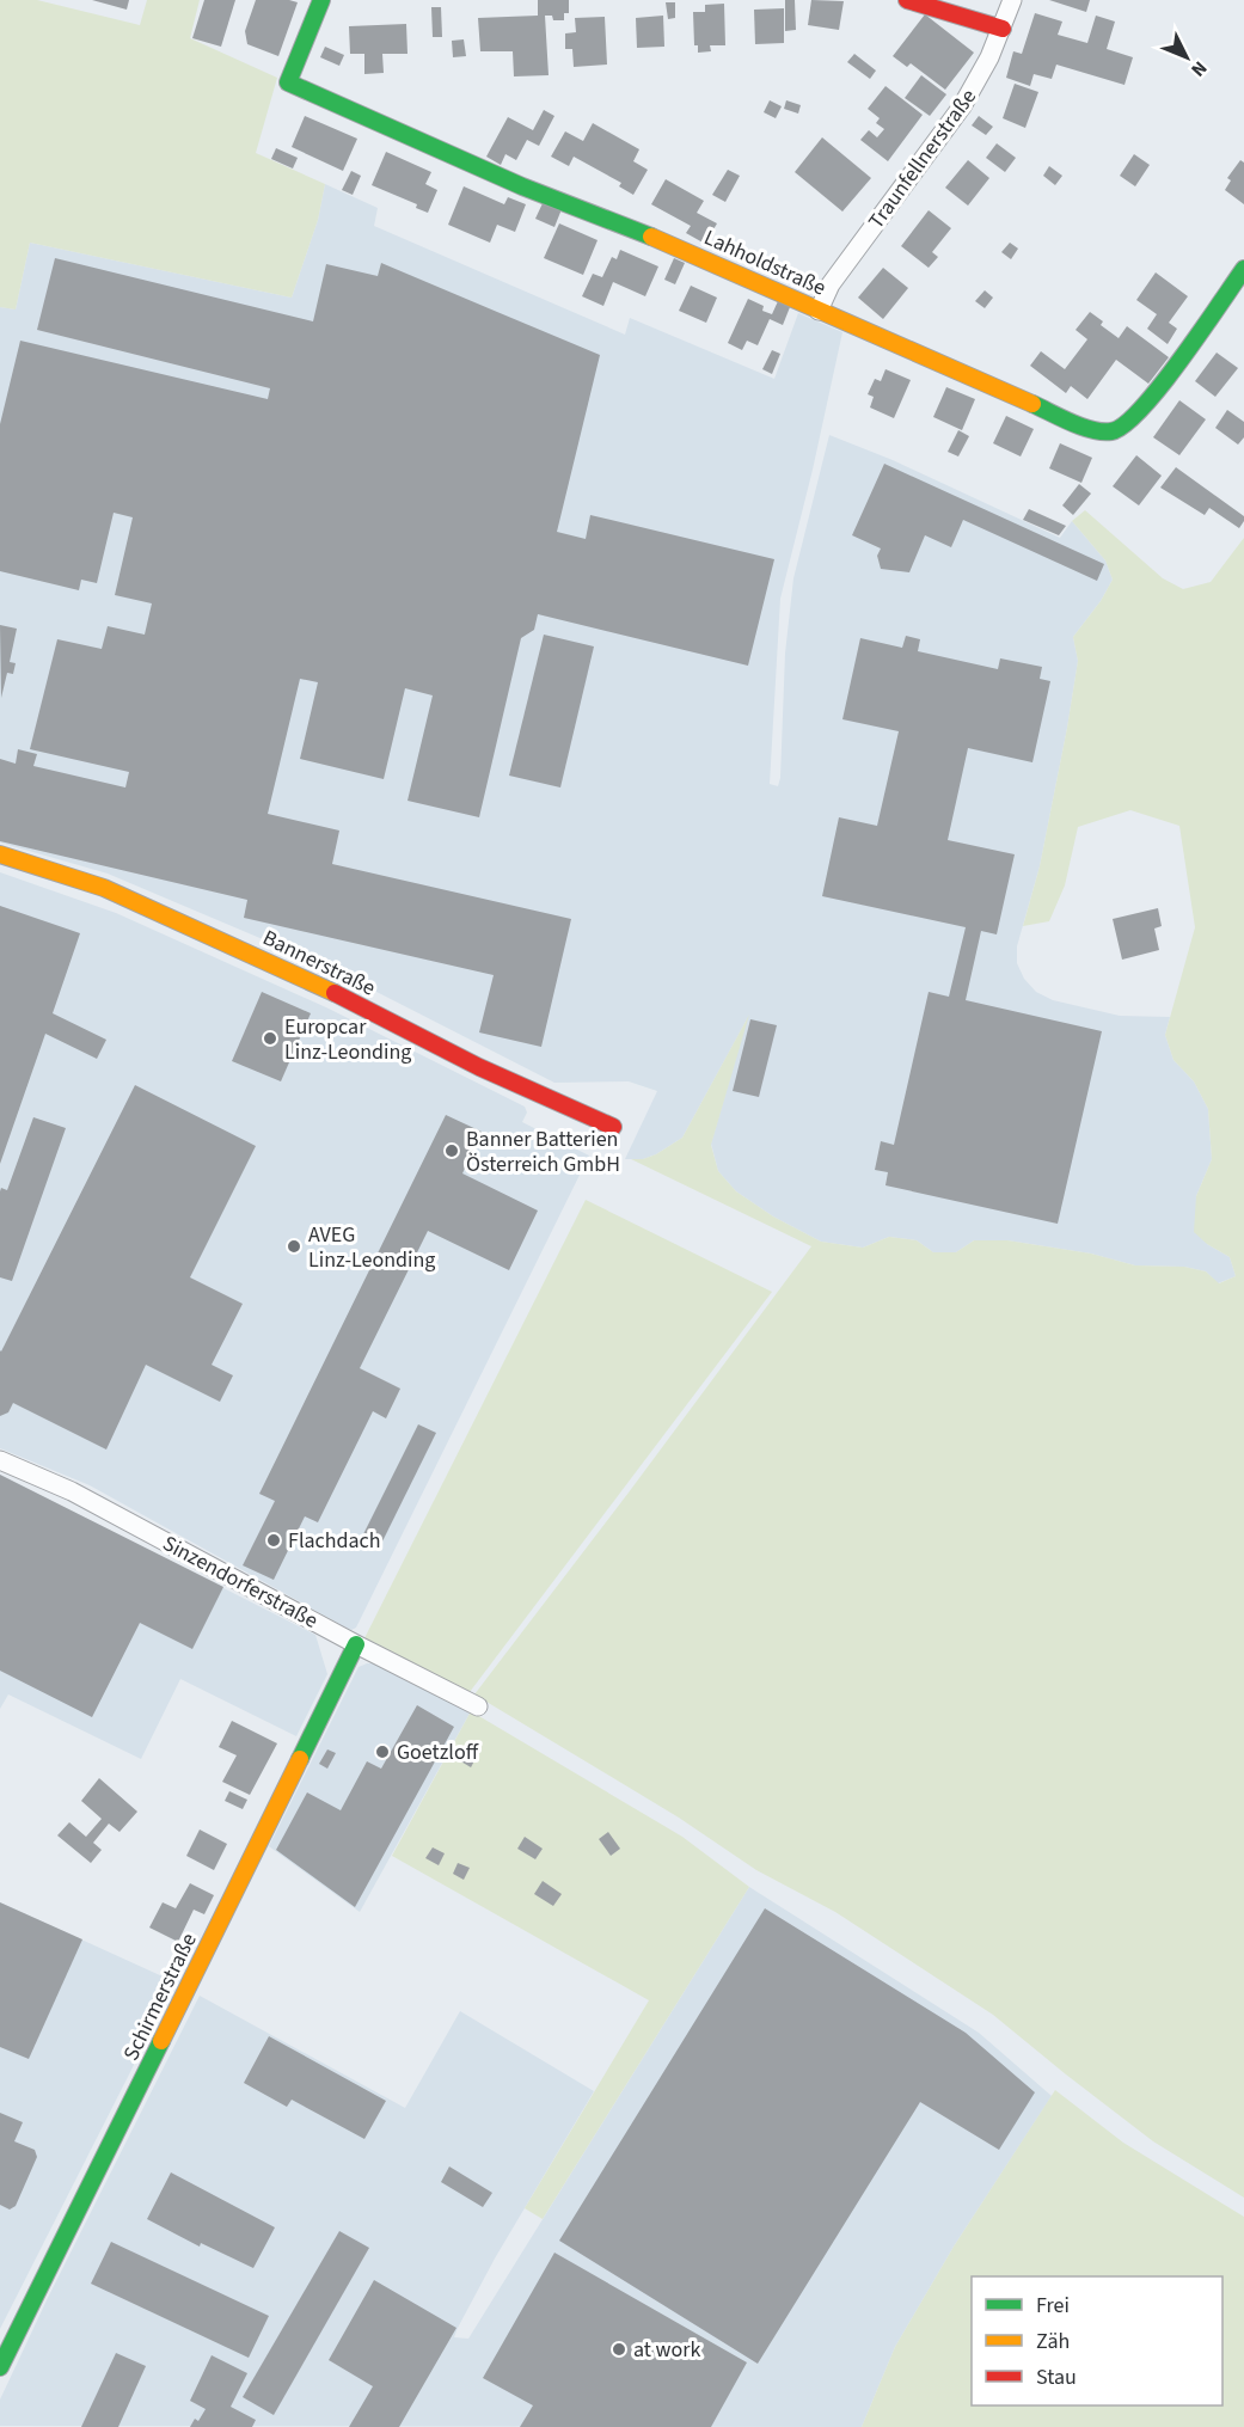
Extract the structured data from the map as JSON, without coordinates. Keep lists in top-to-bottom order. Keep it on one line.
{"streets":{"street":["Traunfellnerstraße","Lahholdstraße","Bannerstraße","Sinzendorferstraße","Schirmerstraße"]},"crossings":[["Traunfellnerstraße","Lahholdstraße"],["Sinzendorferstraße","Schirmerstraße"]],"places":["Europcar Linz-Leonding","Banner Batterien Österreich GmbH","AVEG Linz-Leonding","Flachdach","Goetzloff","at work"],"legend":["Frei","Zäh","Stau"],"north":"bottom right"}
